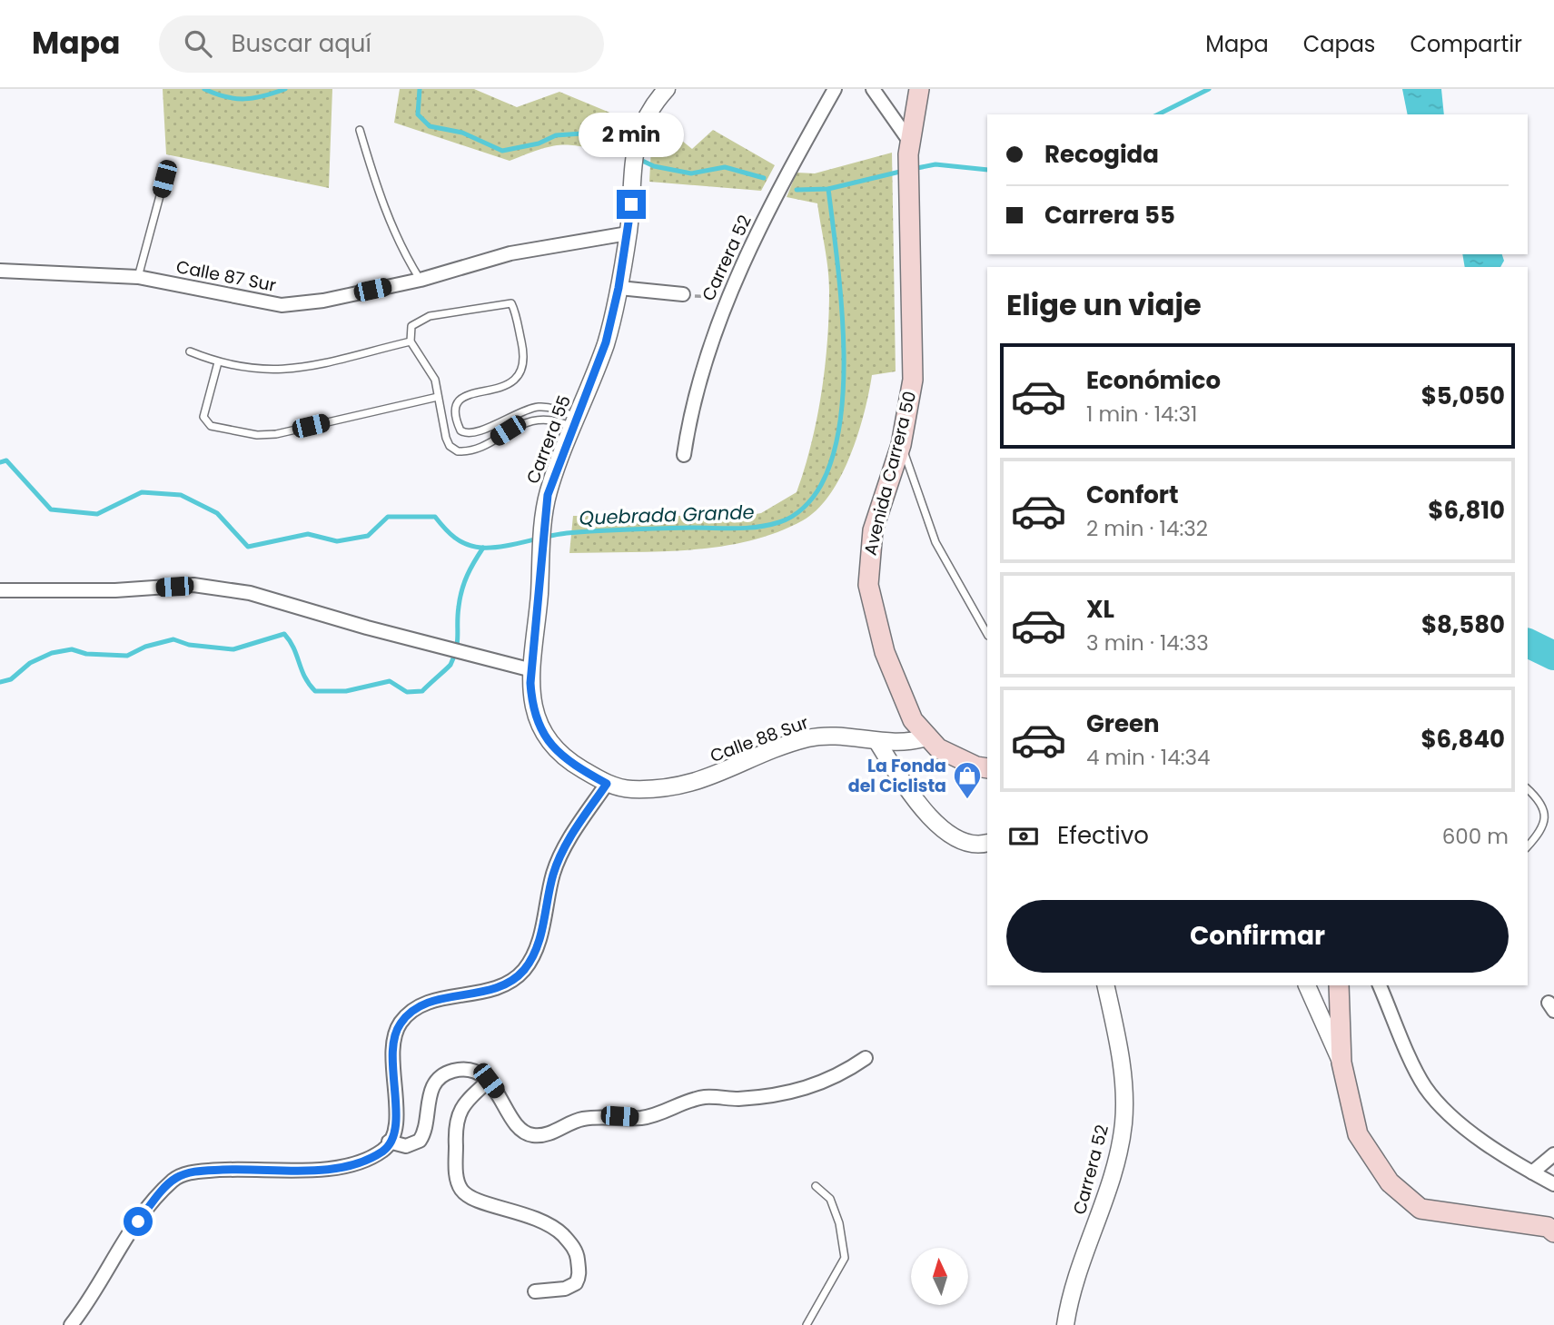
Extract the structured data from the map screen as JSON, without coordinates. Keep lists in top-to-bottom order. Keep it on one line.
{"streets":{"main road":["Avenida Carrera 50"],"street":["Carrera 52","Calle 87 Sur","Carrera 55","Calle 88 Sur"]},"crossings":[["Calle 87 Sur","Carrera 55"],["Carrera 55","Calle 88 Sur"],["Avenida Carrera 50","Calle 88 Sur"]],"water":["Quebrada Grande"],"places":{"shop":["La Fonda del Ciclista"]},"north":"top","page":{"header":"Mapa","search":"Buscar aquí","nav":["Mapa","Capas","Compartir"],"bubble":"2 min","banner":["Recogida","Carrera 55"],"heading":"Elige un viaje","list":[{"name":"Económico","note":"1 min · 14:31","value":"$5,050"},{"name":"Confort","note":"2 min · 14:32","value":"$6,810"},{"name":"XL","note":"3 min · 14:33","value":"$8,580"},{"name":"Green","note":"4 min · 14:34","value":"$6,840"}],"pay":["Efectivo","600 m"],"buttons":"Confirmar"}}
